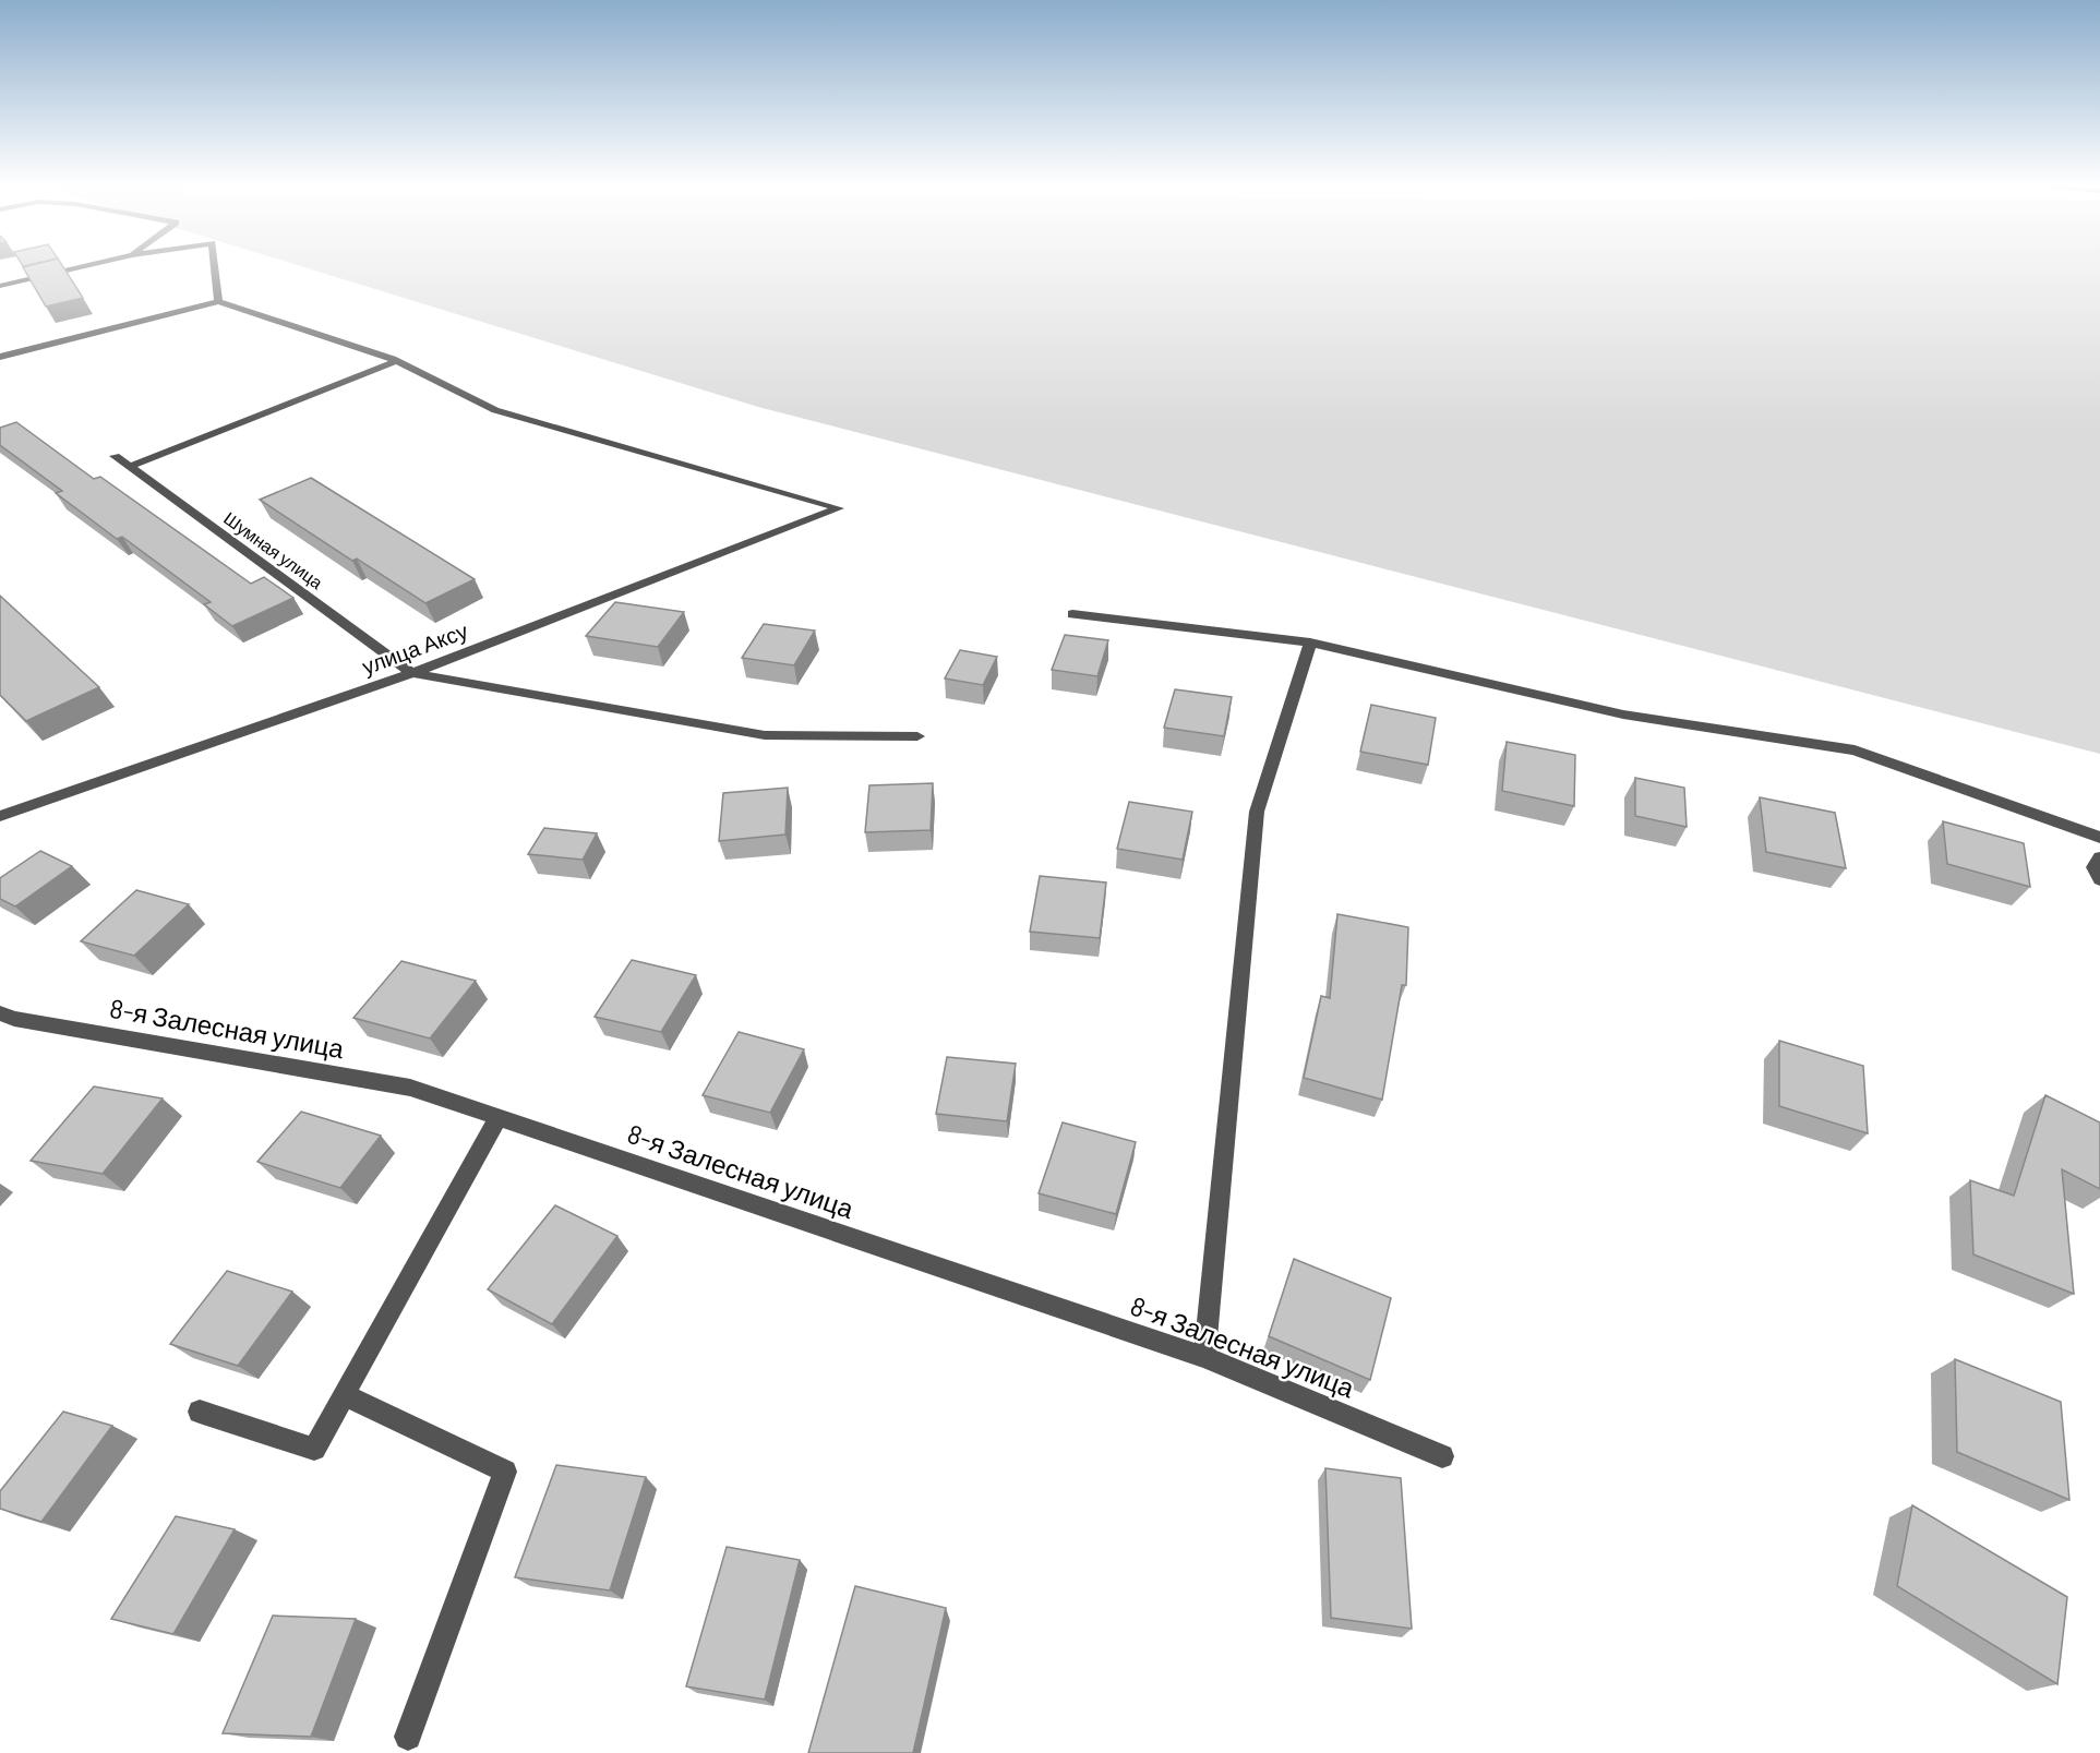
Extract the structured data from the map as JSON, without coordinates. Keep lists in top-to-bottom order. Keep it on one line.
{"streets":{"street":["Шумная улица","улица Аксу","8-я Залесная улица"]},"crossings":[["Шумная улица","улица Аксу"]]}
